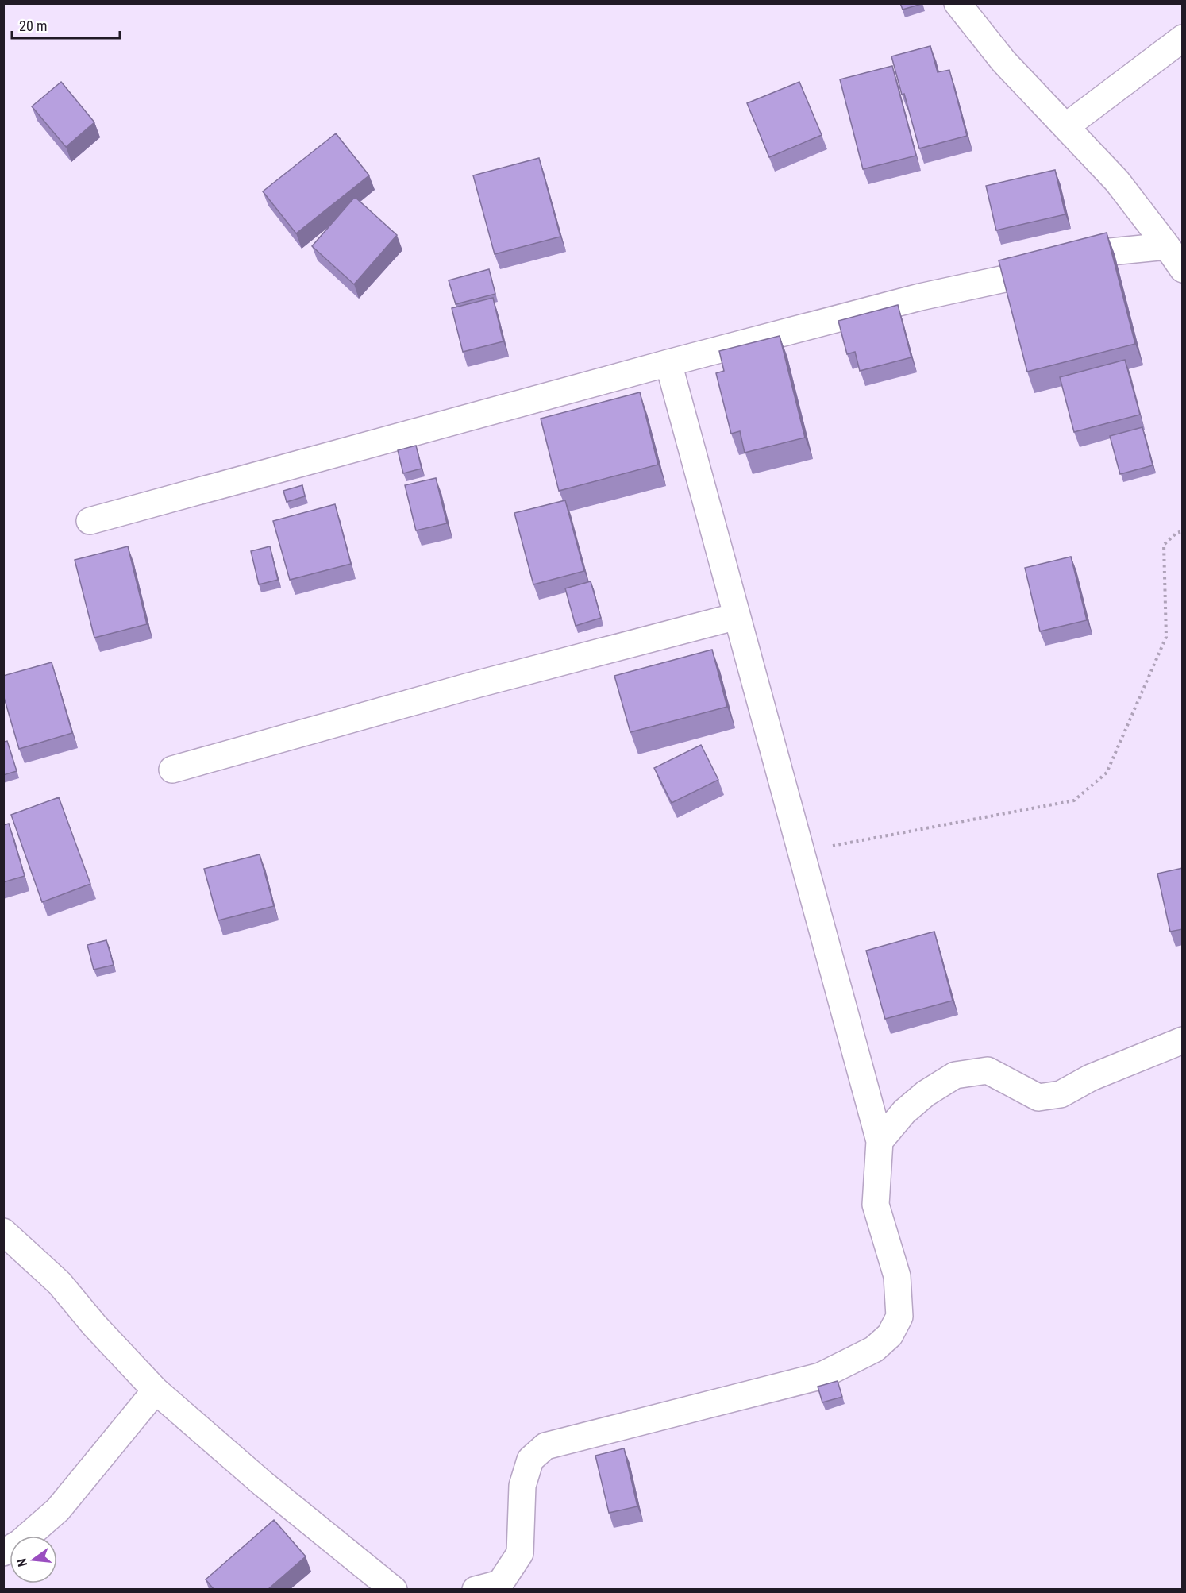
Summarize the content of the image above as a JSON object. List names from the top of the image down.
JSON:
{
  "scale_bar": "20 m",
  "north": "left"
}
